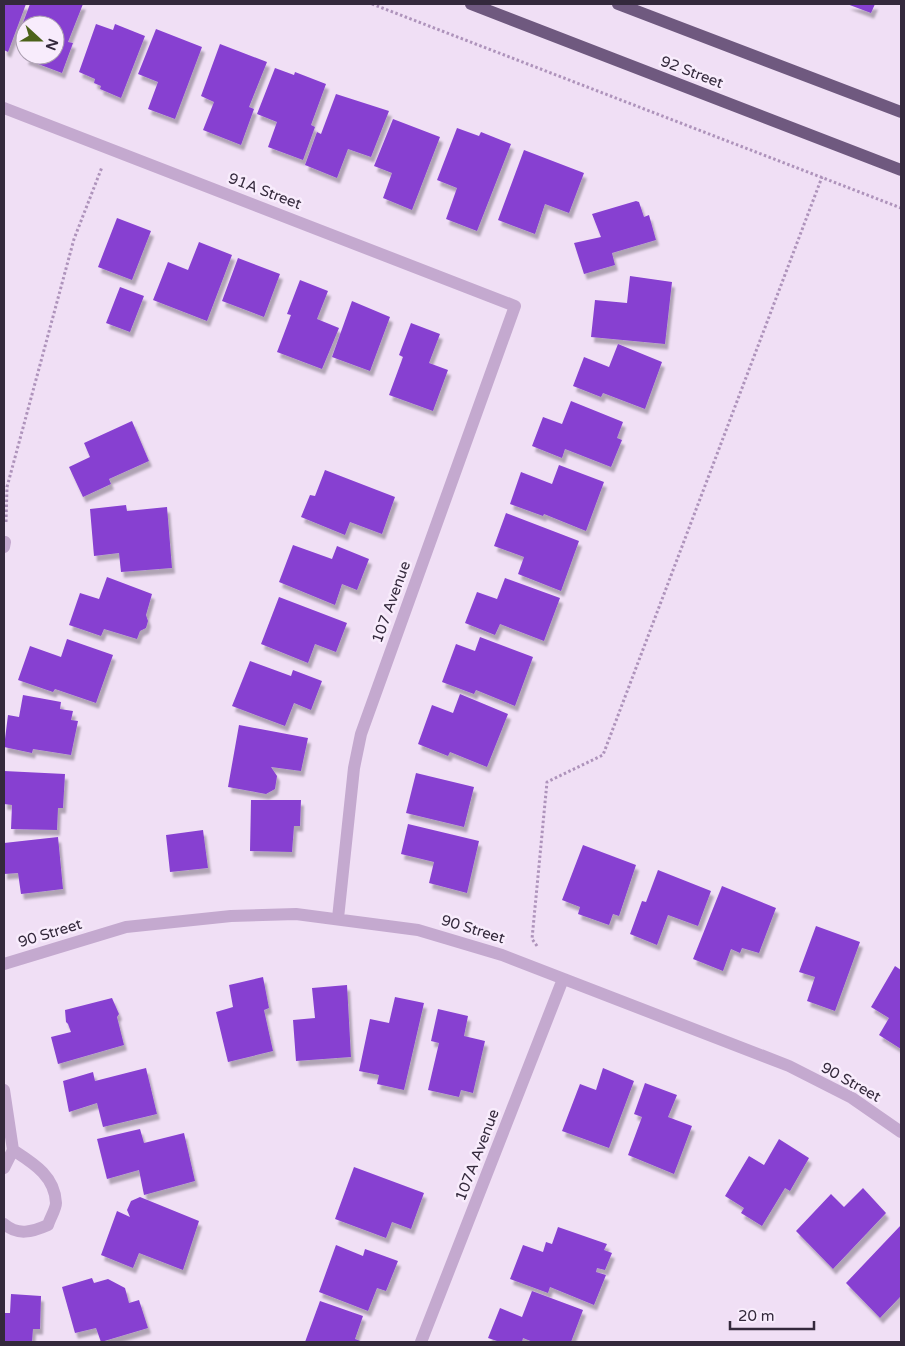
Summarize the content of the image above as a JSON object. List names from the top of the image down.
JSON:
{
  "streets": {
    "main road": ["92 Street"],
    "street": [
      "91A Street",
      "107 Avenue",
      "90 Street",
      "107A Avenue"
    ]
  },
  "crossings": [
    ["91A Street", "107 Avenue"],
    ["107 Avenue", "90 Street"],
    ["90 Street", "107A Avenue"]
  ],
  "scale_bar": "20 m",
  "north": "right"
}
